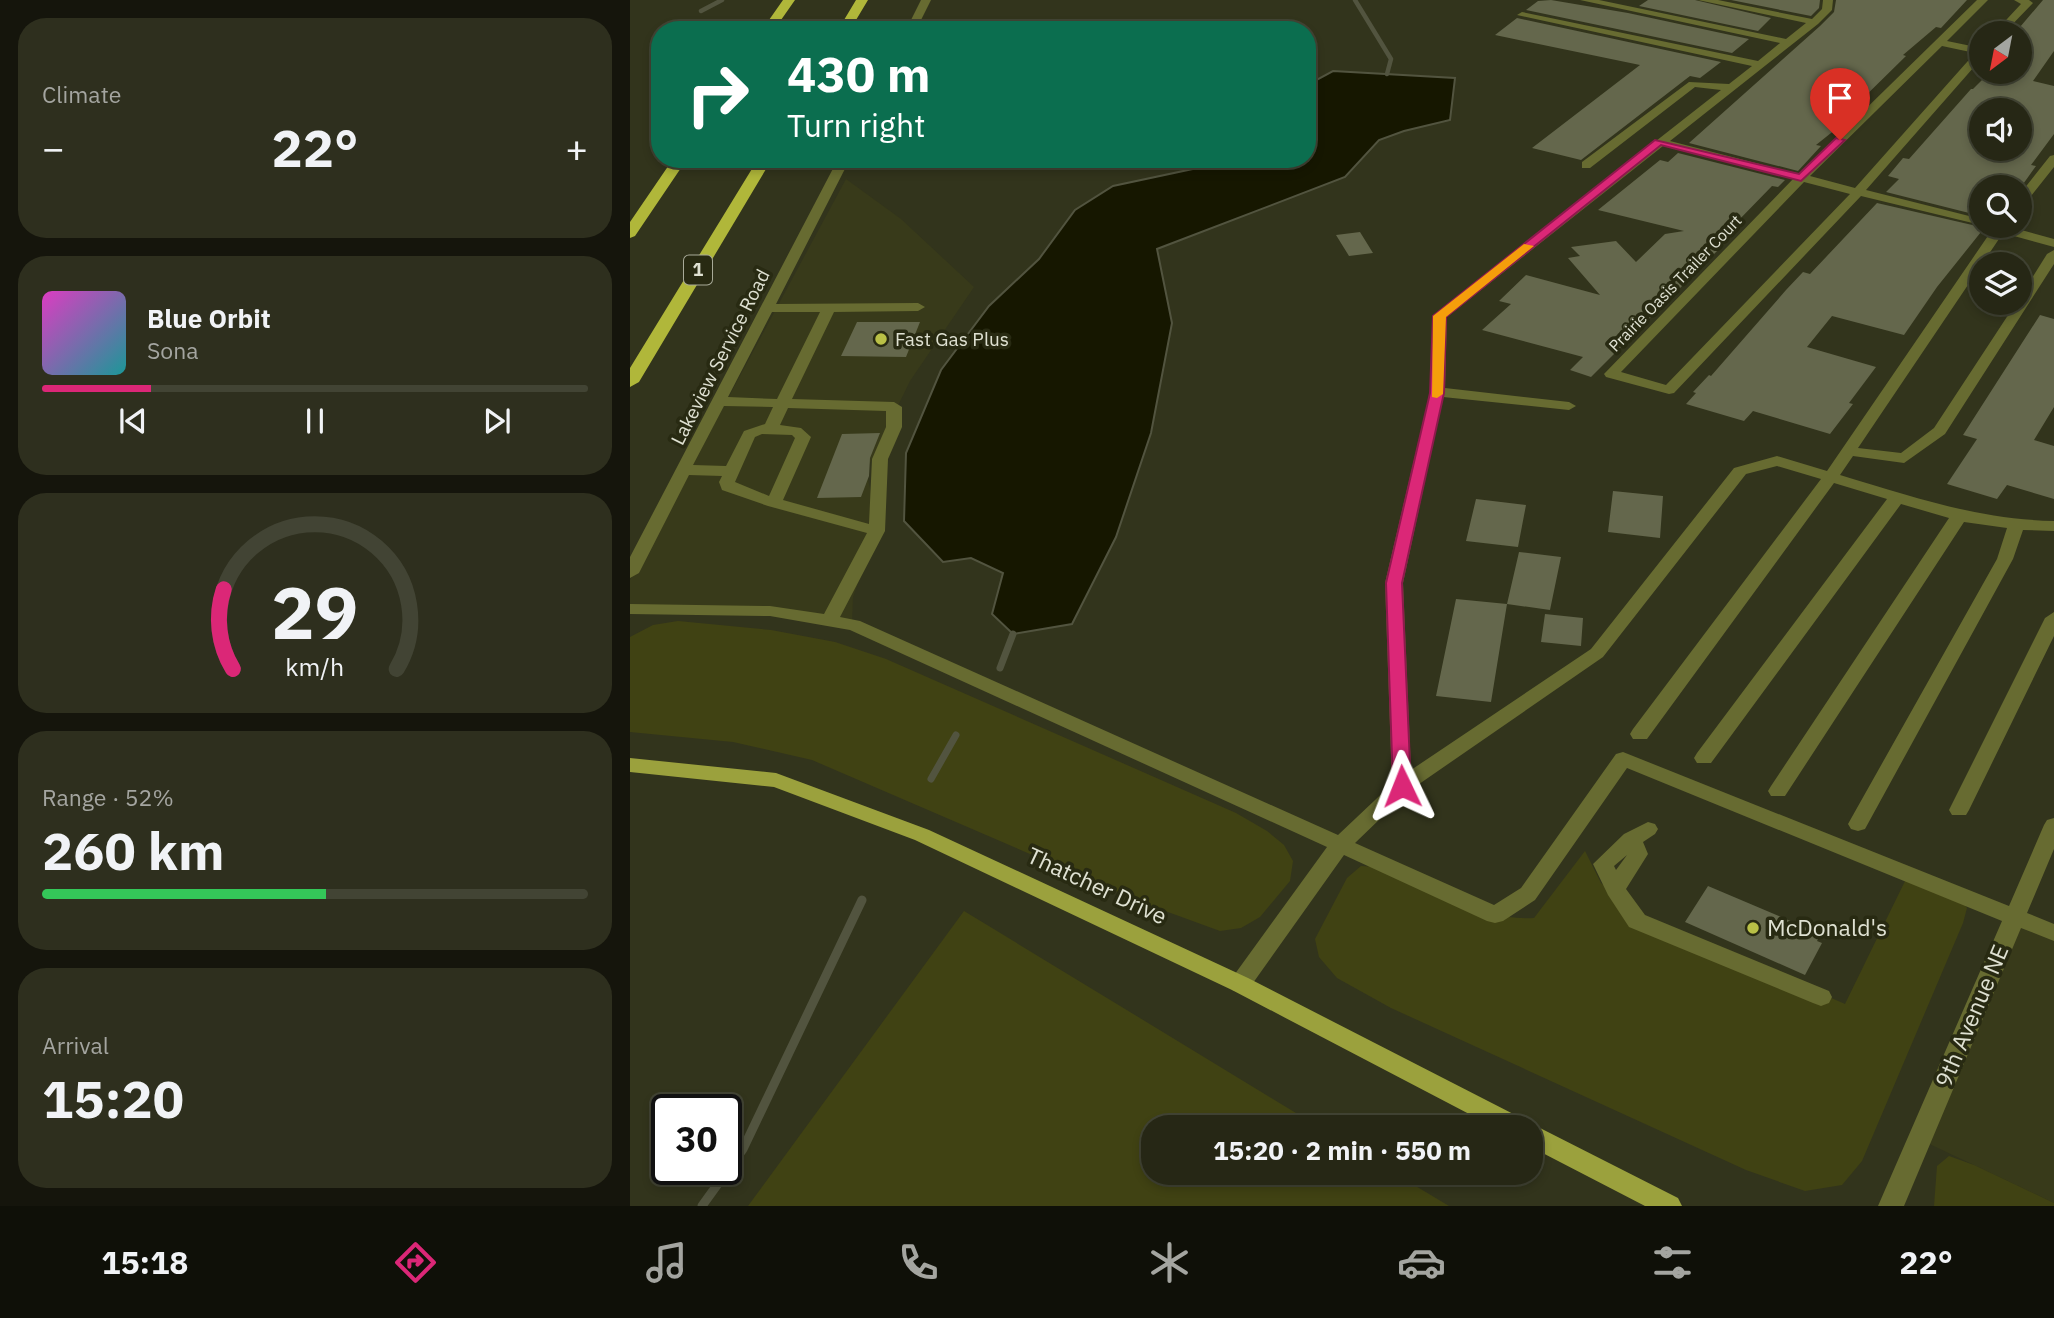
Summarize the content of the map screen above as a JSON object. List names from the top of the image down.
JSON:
{
  "streets": {
    "highway": ["1"],
    "main road": ["Thatcher Drive"],
    "street": ["Prairie Oasis Trailer Court", "Lakeview Service Road", "9th Avenue NE"]
  },
  "places": ["Fast Gas Plus", "McDonald's"],
  "north": "bottom left",
  "page": {
    "tile": [
      "Climate",
      ["Range · 52%", "260 km"],
      ["Arrival", "15:20"]
    ],
    "turn": ["430 m", "Turn right"],
    "heat": ["−", "22°", "+"],
    "song": ["Blue Orbit", "Sona"],
    "limit": "30",
    "trip": "15:20 · 2 min · 550 m",
    "tabs": ["15:18", "22°"],
    "gauge": ["29", "km/h"]
  }
}
